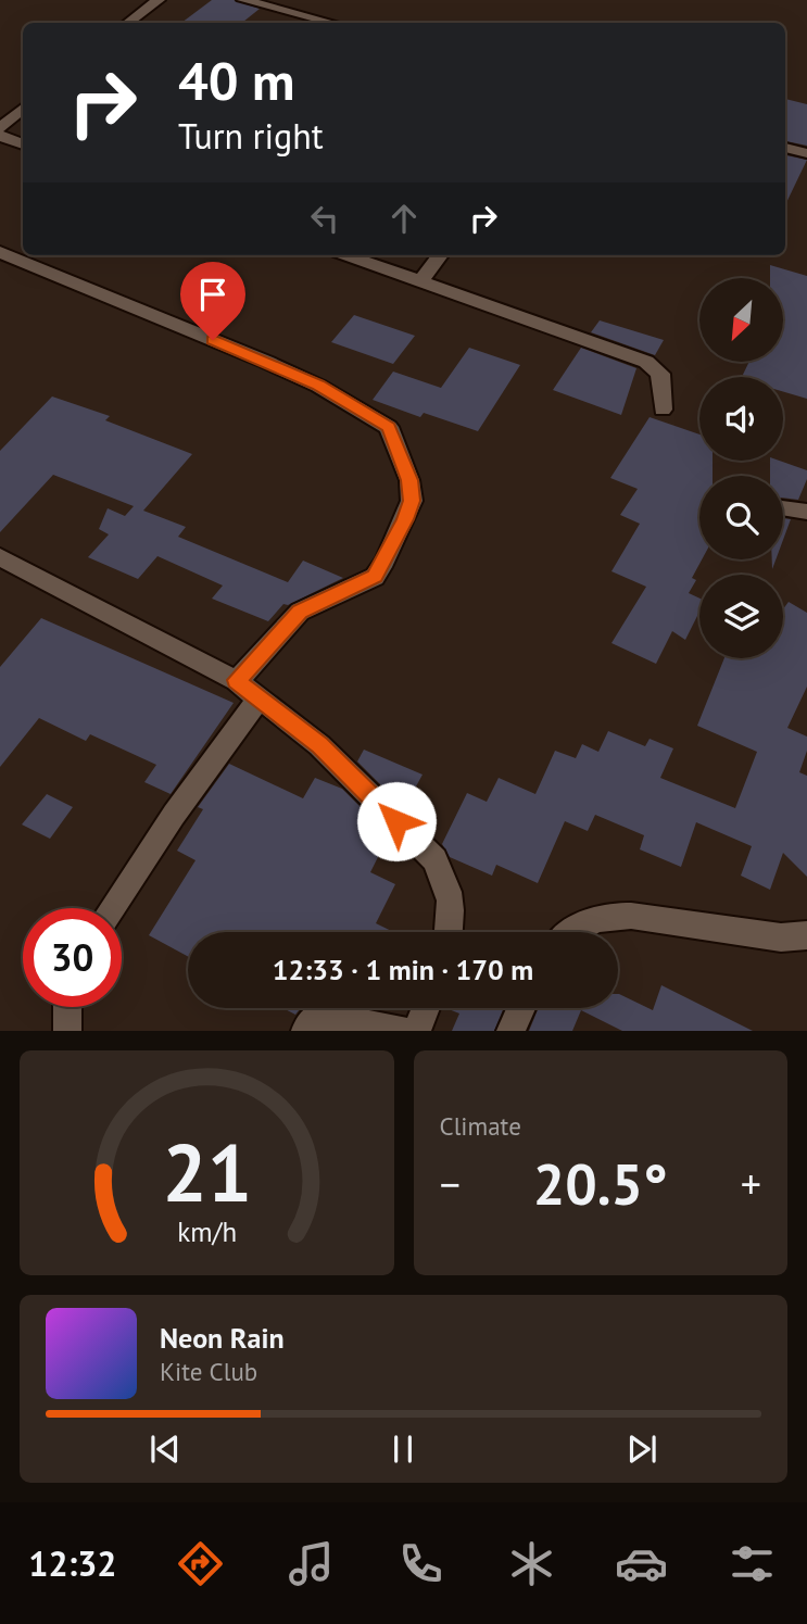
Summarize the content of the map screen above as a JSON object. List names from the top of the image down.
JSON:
{
  "north": "bottom left",
  "page": {
    "turn": ["40 m", "Turn right"],
    "limit": "30",
    "trip": "12:33 · 1 min · 170 m",
    "tile": "Climate",
    "heat": ["−", "20.5°", "+"],
    "song": ["Neon Rain", "Kite Club"],
    "tabs": "12:32",
    "gauge": ["21", "km/h"]
  }
}
